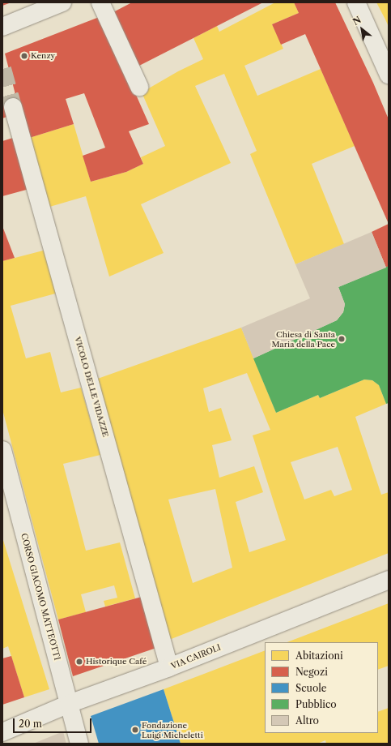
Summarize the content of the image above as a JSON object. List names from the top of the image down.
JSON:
{
  "streets": {
    "street": ["VICOLO DELLE VIDAZZE", "CORSO GIACOMO MATTEOTTI", "VIA CAIROLI"]
  },
  "crossings": [
    ["VICOLO DELLE VIDAZZE", "VIA CAIROLI"],
    ["CORSO GIACOMO MATTEOTTI", "VIA CAIROLI"]
  ],
  "places": [
    "Kenzy",
    "Chiesa di Santa Maria della Pace",
    "Historique Café",
    "Fondazione Luigi Micheletti"
  ],
  "legend": [
    "Abitazioni",
    "Negozi",
    "Scuole",
    "Pubblico",
    "Altro"
  ],
  "scale_bar": "20 m",
  "north": "top left"
}
